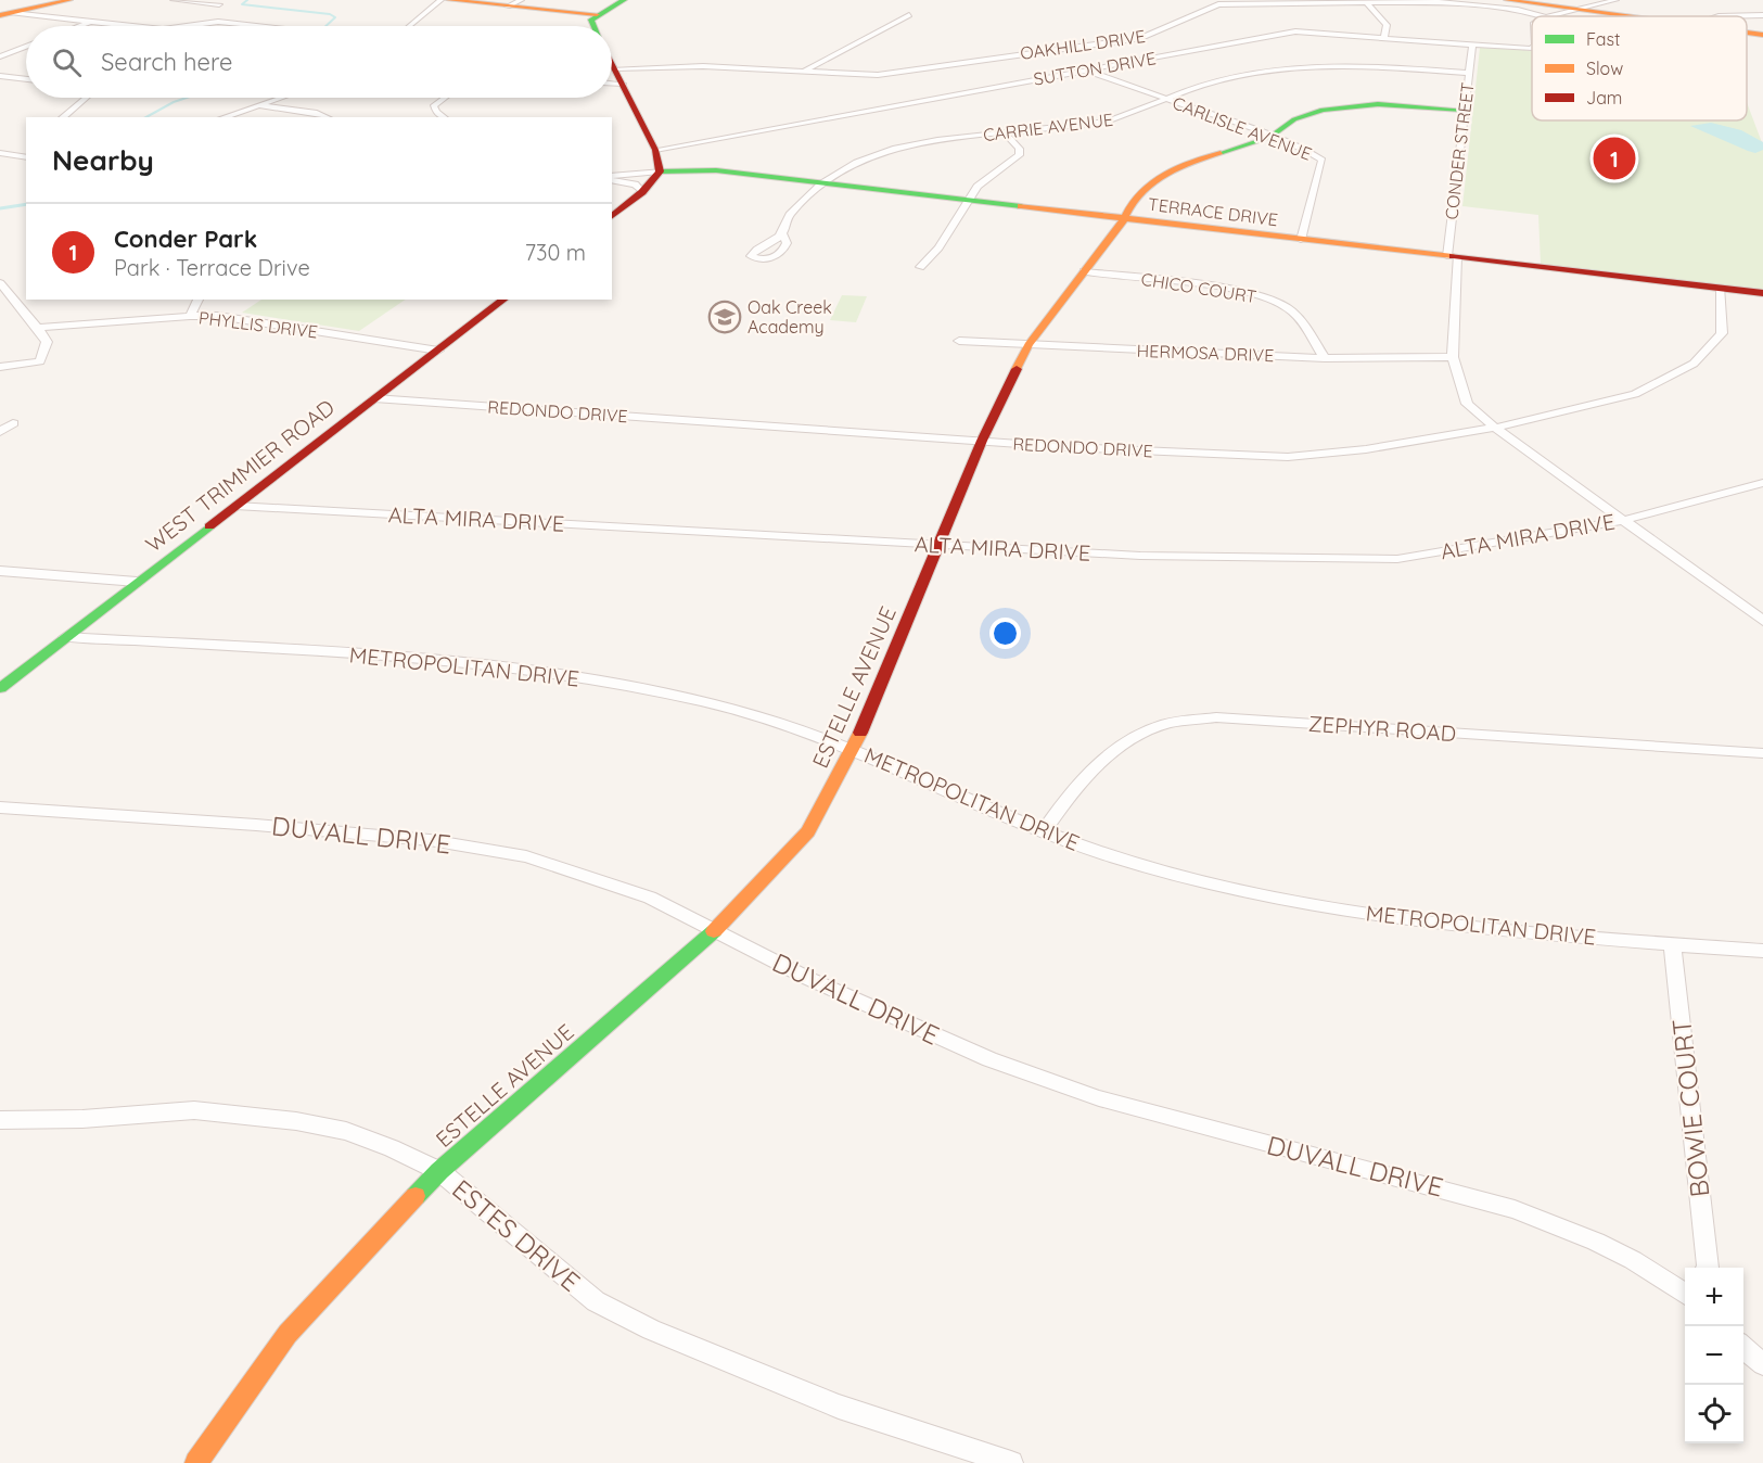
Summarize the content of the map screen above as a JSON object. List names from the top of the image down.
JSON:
{
  "streets": {
    "street": [
      "OAKHILL DRIVE",
      "SUTTON DRIVE",
      "CARRIE AVENUE",
      "CARLISLE AVENUE",
      "CONDER STREET",
      "TERRACE DRIVE",
      "CHICO COURT",
      "PHYLLIS DRIVE",
      "HERMOSA DRIVE",
      "REDONDO DRIVE",
      "WEST TRIMMIER ROAD",
      "ALTA MIRA DRIVE",
      "METROPOLITAN DRIVE",
      "ESTELLE AVENUE",
      "ZEPHYR ROAD",
      "DUVALL DRIVE",
      "BOWIE COURT",
      "ESTES DRIVE"
    ]
  },
  "crossings": [
    ["SUTTON DRIVE", "CARLISLE AVENUE"],
    ["SUTTON DRIVE", "CONDER STREET"],
    ["CARRIE AVENUE", "CARLISLE AVENUE"],
    ["CARRIE AVENUE", "CONDER STREET"],
    ["CARRIE AVENUE", "TERRACE DRIVE"],
    ["CARLISLE AVENUE", "TERRACE DRIVE"],
    ["CARLISLE AVENUE", "ESTELLE AVENUE"],
    ["CONDER STREET", "TERRACE DRIVE"],
    ["CONDER STREET", "HERMOSA DRIVE"],
    ["CONDER STREET", "REDONDO DRIVE"],
    ["CONDER STREET", "ALTA MIRA DRIVE"],
    ["CONDER STREET", "ESTELLE AVENUE"],
    ["TERRACE DRIVE", "REDONDO DRIVE"],
    ["TERRACE DRIVE", "ESTELLE AVENUE"],
    ["CHICO COURT", "HERMOSA DRIVE"],
    ["CHICO COURT", "ESTELLE AVENUE"],
    ["PHYLLIS DRIVE", "WEST TRIMMIER ROAD"],
    ["HERMOSA DRIVE", "ESTELLE AVENUE"],
    ["REDONDO DRIVE", "WEST TRIMMIER ROAD"],
    ["REDONDO DRIVE", "ESTELLE AVENUE"],
    ["WEST TRIMMIER ROAD", "ALTA MIRA DRIVE"],
    ["WEST TRIMMIER ROAD", "METROPOLITAN DRIVE"],
    ["ALTA MIRA DRIVE", "ESTELLE AVENUE"],
    ["METROPOLITAN DRIVE", "ESTELLE AVENUE"],
    ["METROPOLITAN DRIVE", "ZEPHYR ROAD"],
    ["METROPOLITAN DRIVE", "BOWIE COURT"],
    ["ESTELLE AVENUE", "DUVALL DRIVE"],
    ["ESTELLE AVENUE", "ESTES DRIVE"]
  ],
  "places": {
    "school or university": ["Oak Creek Academy"]
  },
  "legend": ["Fast", "Slow", "Jam"],
  "page": {
    "search": "Search here",
    "heading": "Nearby",
    "pins": "1",
    "list": [
      {
        "mark": "1",
        "name": "Conder Park",
        "note": "Park · Terrace Drive",
        "value": "730 m"
      }
    ],
    "map_buttons": ["+", "−"]
  }
}
